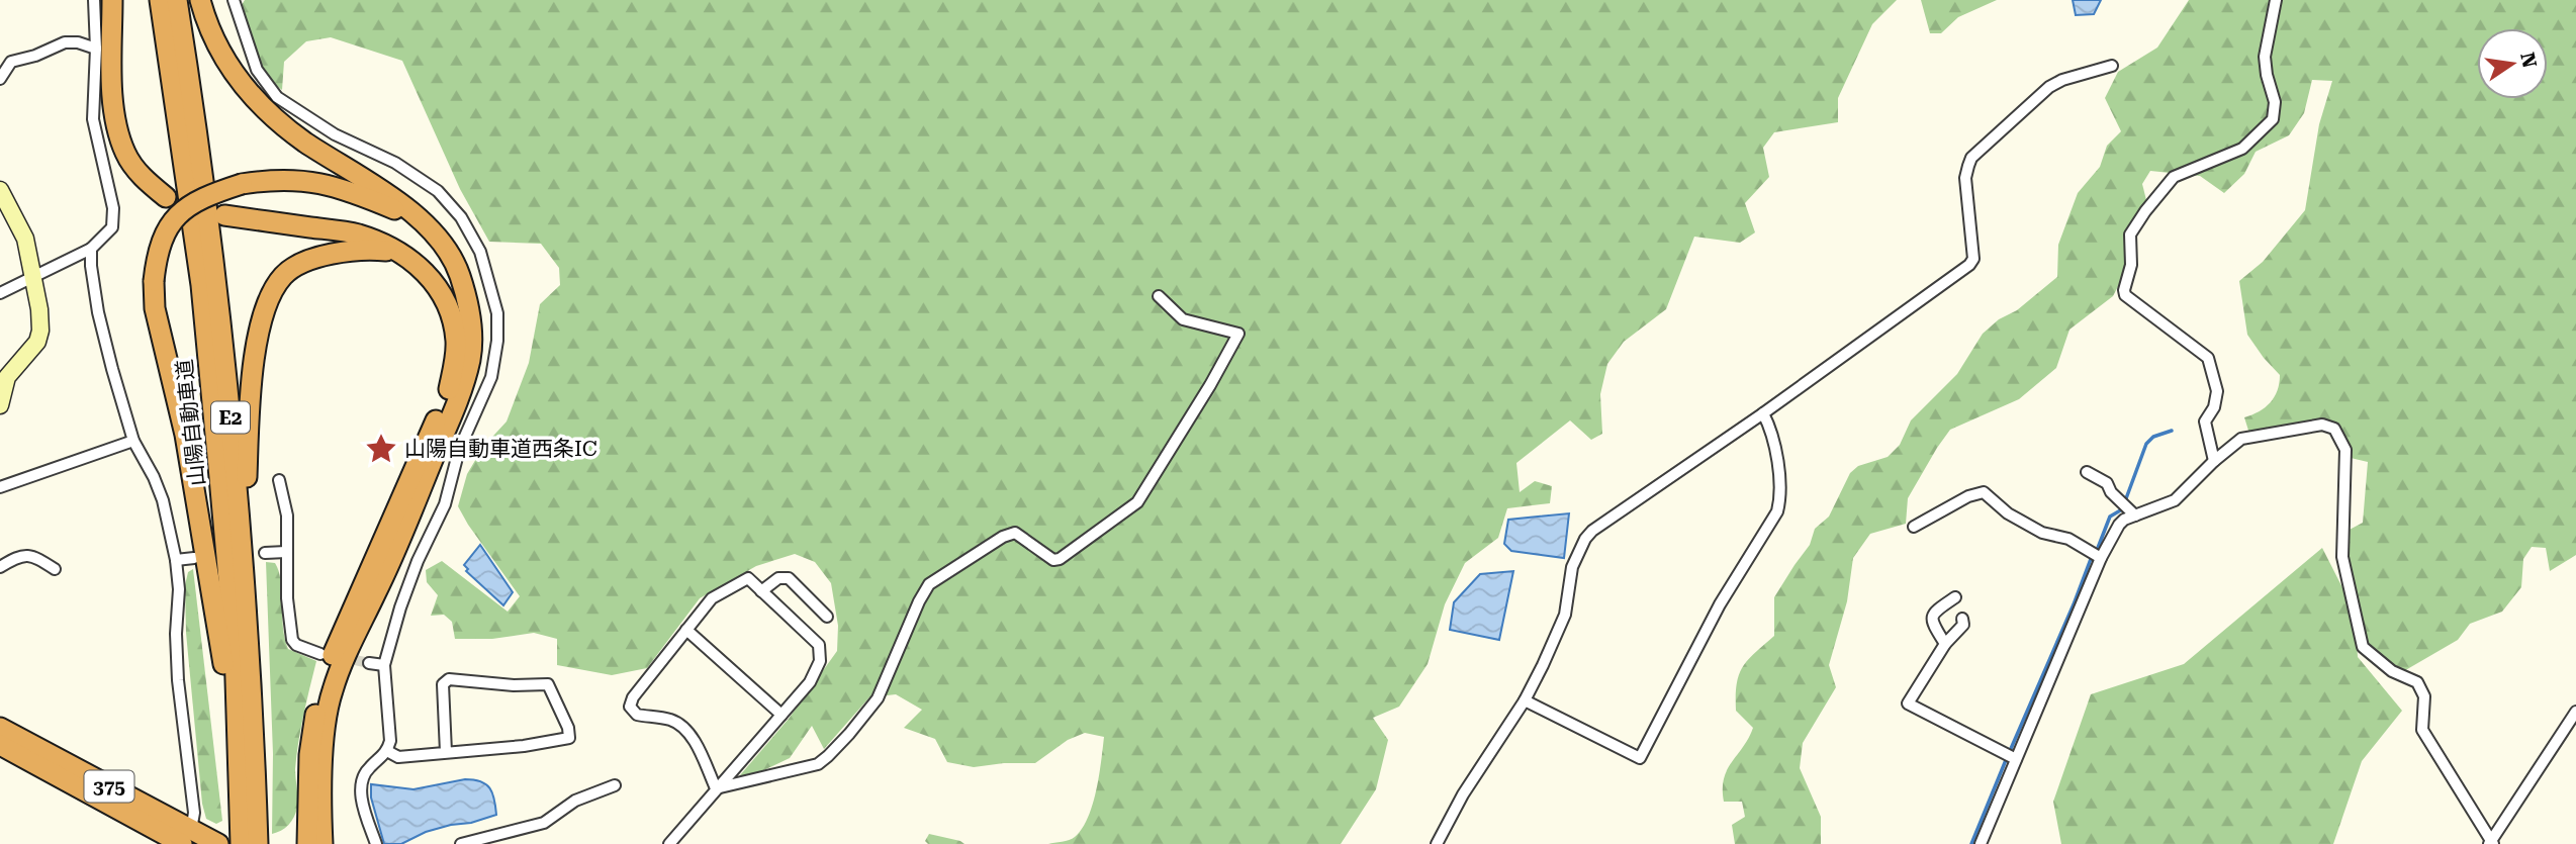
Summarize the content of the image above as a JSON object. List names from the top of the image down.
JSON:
{
  "streets": {
    "highway": ["E2", "山陽自動車道", "375"]
  },
  "places": {
    "place": ["山陽自動車道西条IC"]
  },
  "north": "right"
}
